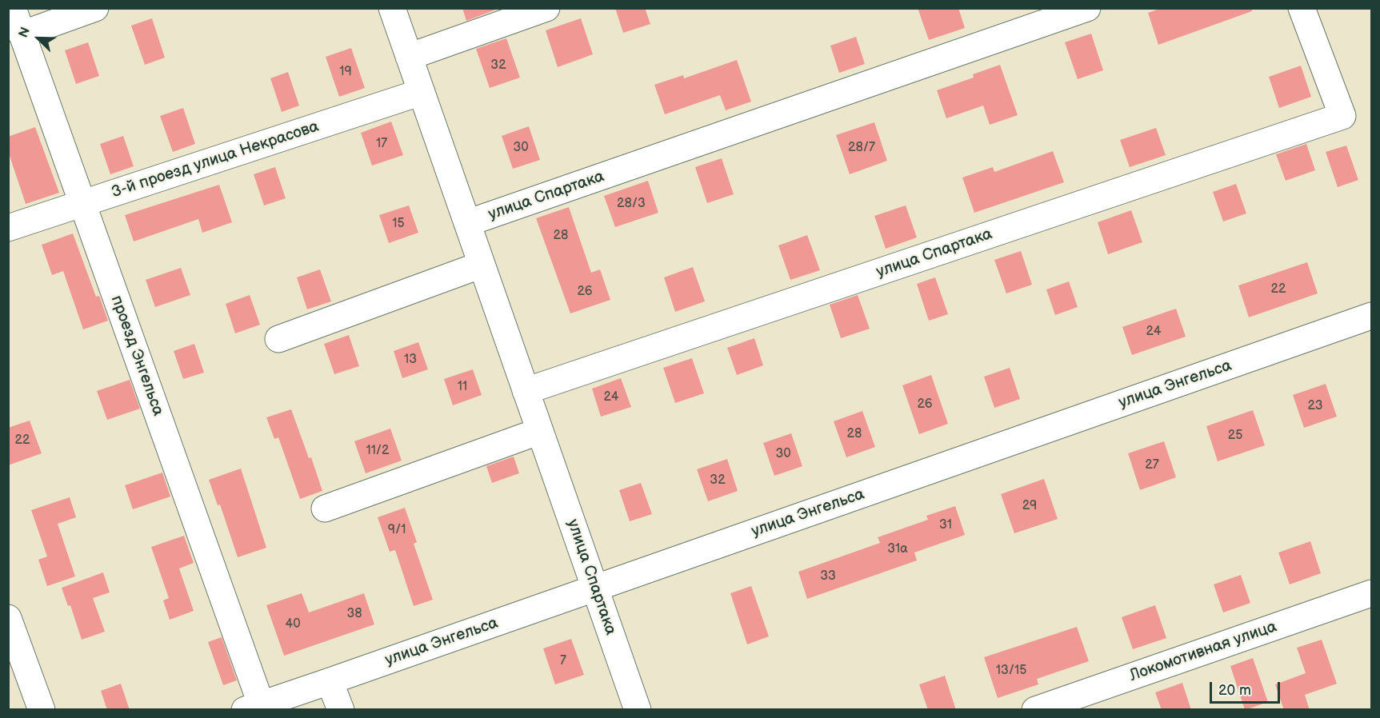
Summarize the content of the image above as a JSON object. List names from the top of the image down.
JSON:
{
  "streets": {
    "street": [
      "3-й проезд улица Некрасова",
      "улица Спартака",
      "проезд Энгельса",
      "улица Энгельса",
      "Локомотивная улица"
    ]
  },
  "crossings": [
    ["3-й проезд улица Некрасова", "улица Спартака"],
    ["3-й проезд улица Некрасова", "проезд Энгельса"],
    ["улица Спартака", "улица Энгельса"],
    ["проезд Энгельса", "улица Энгельса"]
  ],
  "house_numbers": [
    "32",
    "19",
    "17",
    "30",
    "28/7",
    "28/3",
    "15",
    "28",
    "22",
    "26",
    "24",
    "13",
    "11",
    "24",
    "26",
    "23",
    "28",
    "25",
    "22",
    "11/2",
    "30",
    "27",
    "32",
    "29",
    "31",
    "9/1",
    "31а",
    "33",
    "38",
    "40",
    "7",
    "13/15"
  ],
  "scale_bar": "20 m",
  "north": "top left"
}
